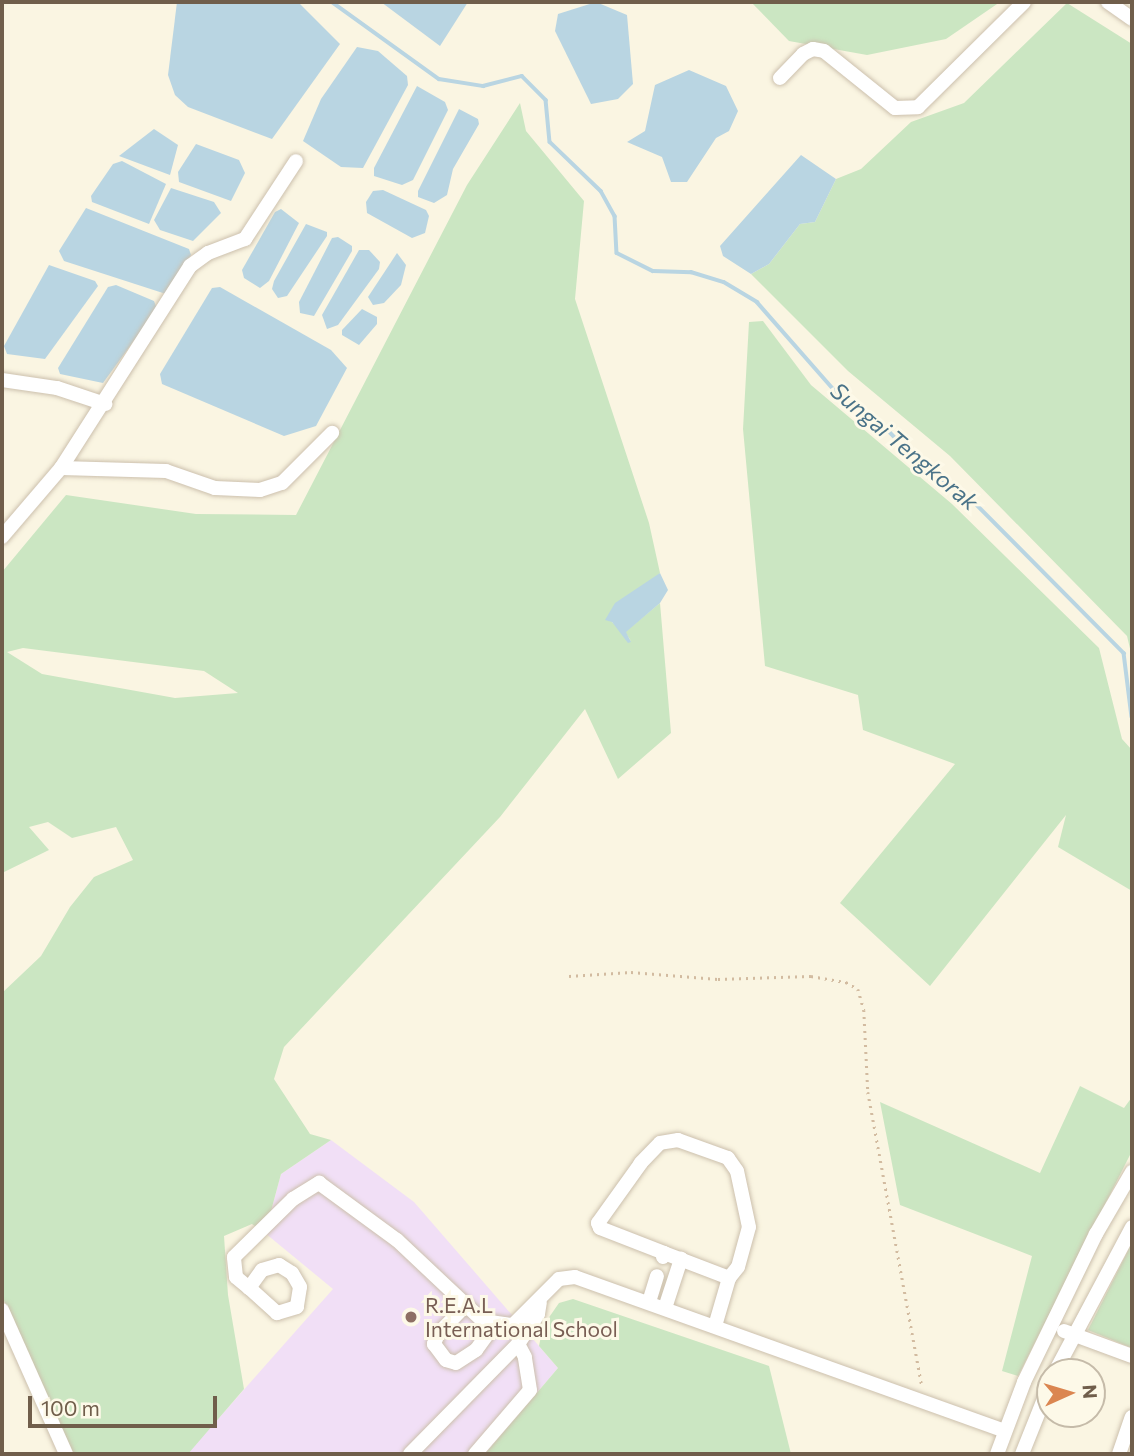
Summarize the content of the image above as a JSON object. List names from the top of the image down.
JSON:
{
  "water": ["Sungai Tengkorak"],
  "places": ["R.E.A.L International School"],
  "scale_bar": "100 m",
  "north": "right"
}
